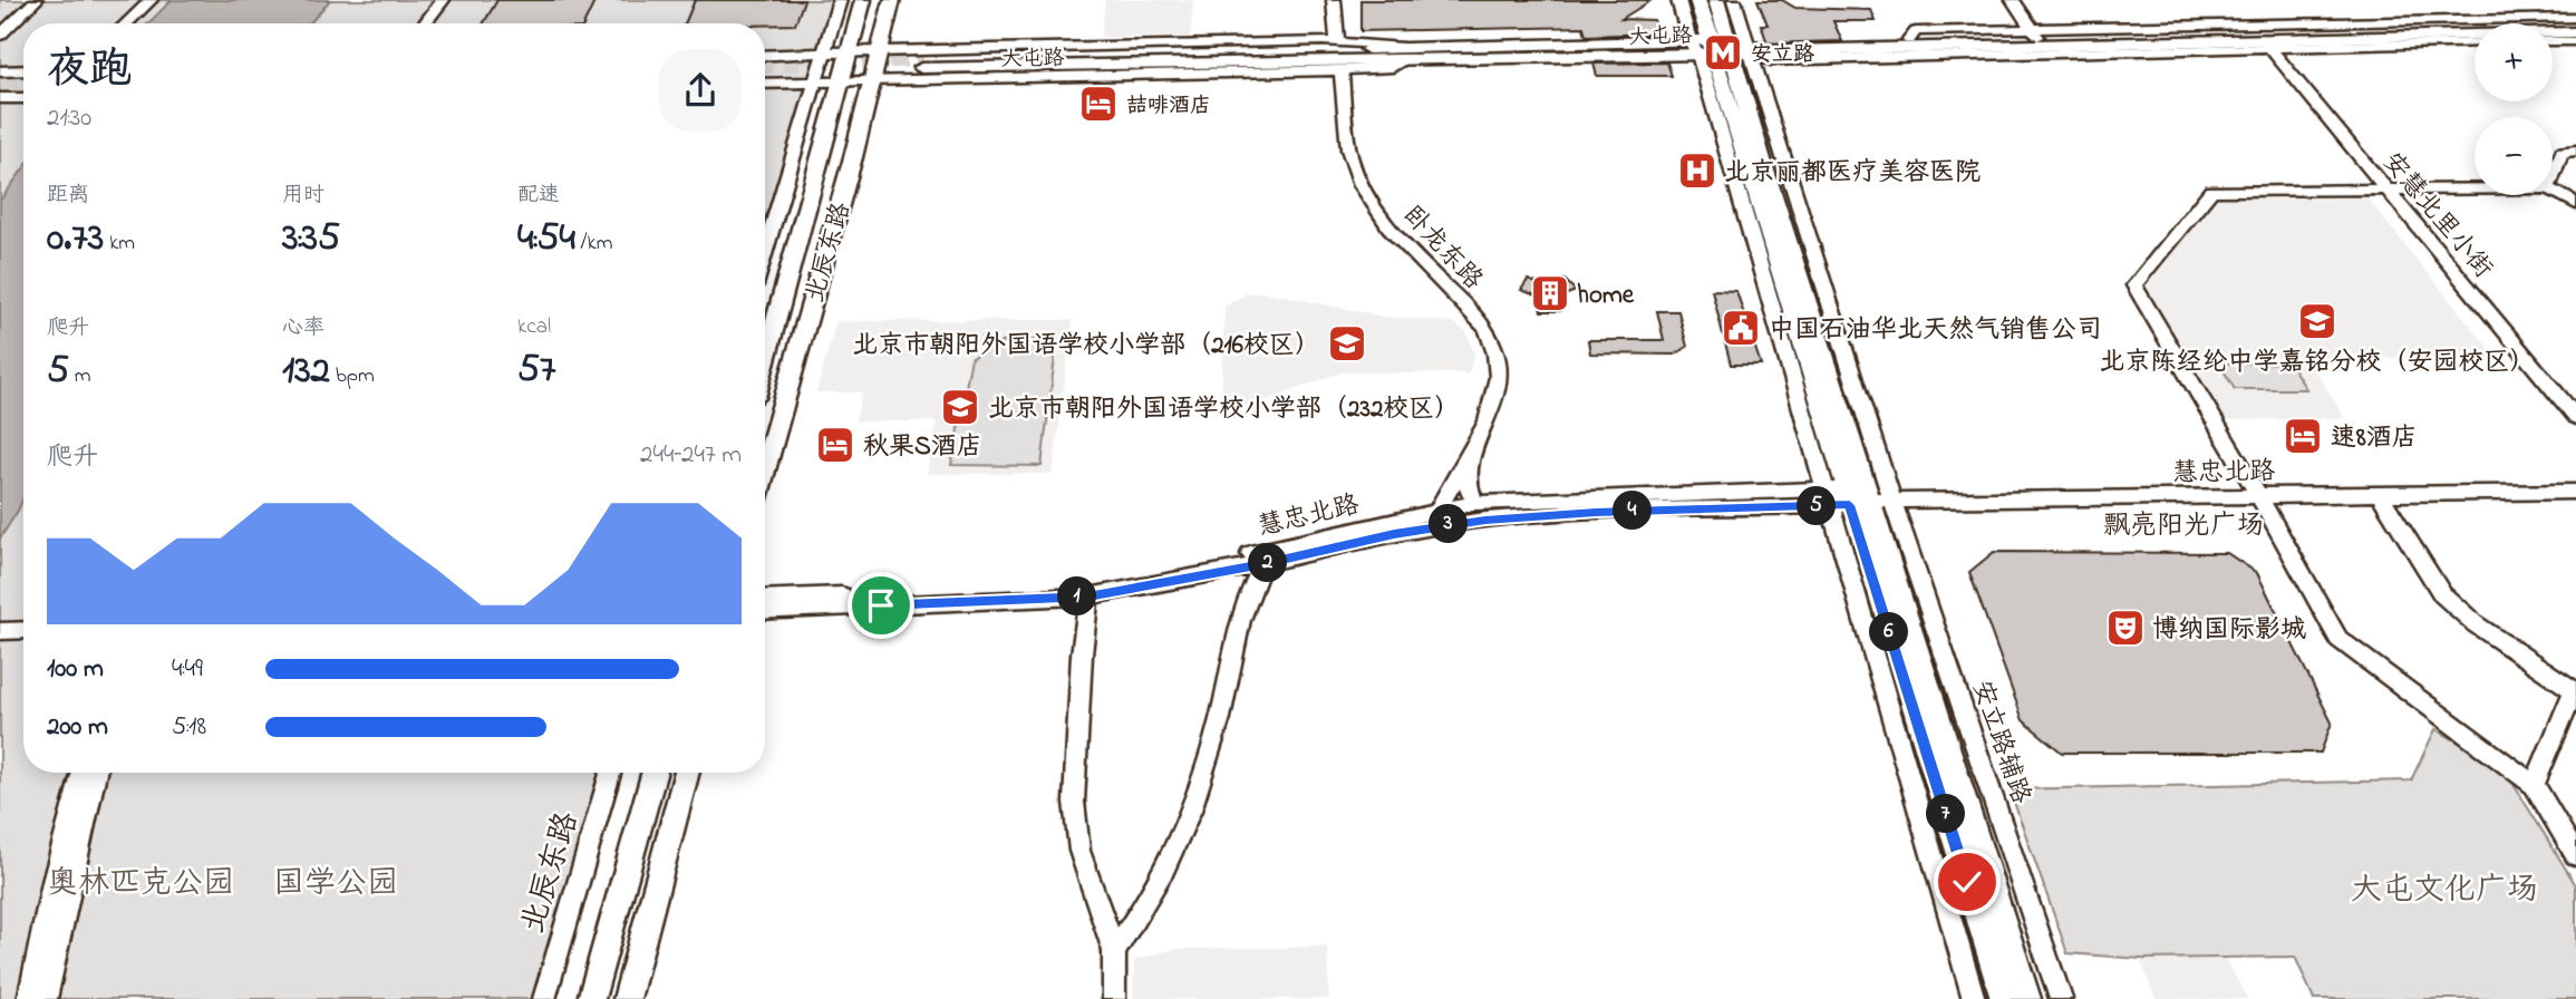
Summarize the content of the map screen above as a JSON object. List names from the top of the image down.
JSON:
{
  "streets": {
    "main road": ["大屯路", "北辰东路"],
    "street": [
      "安慧北里小街",
      "卧龙东路",
      "慧忠北路",
      "安立路辅路"
    ]
  },
  "crossings": [
    ["大屯路", "安慧北里小街"],
    ["大屯路", "卧龙东路"],
    ["大屯路", "北辰东路"],
    ["卧龙东路", "慧忠北路"],
    ["慧忠北路", "安立路辅路"]
  ],
  "districts": ["飘亮阳光广场"],
  "parks": ["奥林匹克公园", "国学公园", "大屯文化广场"],
  "places": {
    "metro station": ["安立路"],
    "hotel": ["喆啡酒店", "速8酒店", "秋果S酒店"],
    "hospital": ["北京丽都医疗美容医院"],
    "building": ["home"],
    "school or university": ["北京陈经纶中学嘉铭分校（安园校区）", "北京市朝阳外国语学校小学部（216校区）", "北京市朝阳外国语学校小学部（232校区）"],
    "public building": ["中国石油华北天然气销售公司"],
    "theatre": ["博纳国际影城"]
  },
  "page": {
    "map_buttons": ["+", "−"],
    "heading": ["夜跑", "21:30"],
    "stats": [
      ["距离", "0.73 km"],
      ["用时", "3:35"],
      ["配速", "4:54 /km"],
      ["爬升", "5 m"],
      ["心率", "132 bpm"],
      ["kcal", "57"]
    ],
    "chart": ["爬升", "244–247 m"],
    "pins": [
      "5",
      "4",
      "3",
      "2",
      "1",
      "6",
      "7"
    ],
    "list": [
      {
        "name": "100 m",
        "note": "4:49"
      },
      {
        "name": "200 m",
        "note": "5:18"
      }
    ]
  }
}
